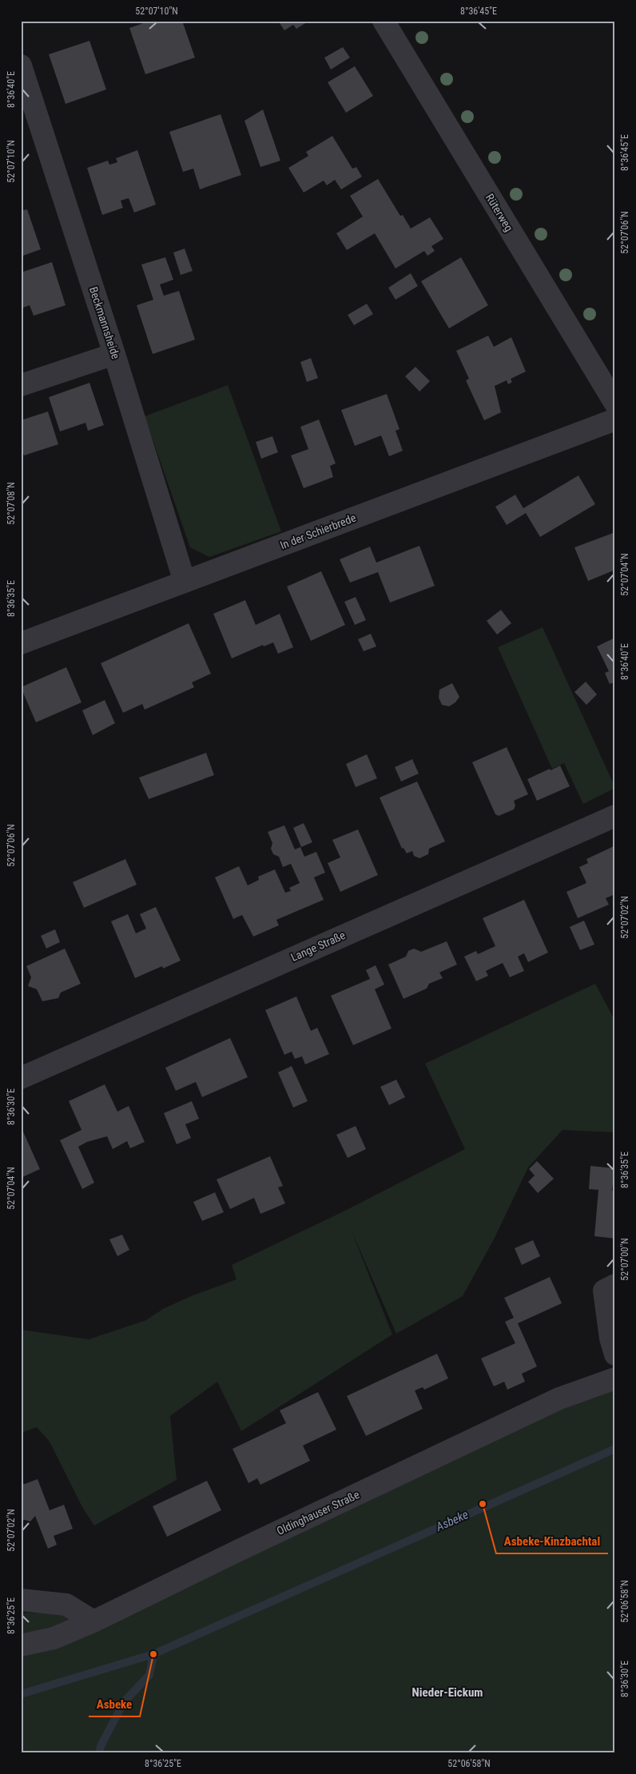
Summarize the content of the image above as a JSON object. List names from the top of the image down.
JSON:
{
  "streets": {
    "street": [
      "Rüterweg",
      "Beckmannsheide",
      "In der Schierbrede",
      "Lange Straße",
      "Oldinghauser Straße"
    ]
  },
  "crossings": [
    ["Beckmannsheide", "In der Schierbrede"]
  ],
  "districts": ["Nieder-Eickum"],
  "water": ["Asbeke"],
  "places": ["Asbeke-Kinzbachtal", "Asbeke"],
  "coordinates": [
    "52°07'10\"N",
    "8°36'45\"E",
    "8°36'40\"E",
    "52°07'06\"N",
    "52°07'08\"N",
    "52°07'04\"N",
    "8°36'35\"E",
    "52°07'02\"N",
    "8°36'30\"E",
    "52°07'00\"N",
    "52°06'58\"N",
    "8°36'25\"E"
  ]
}
